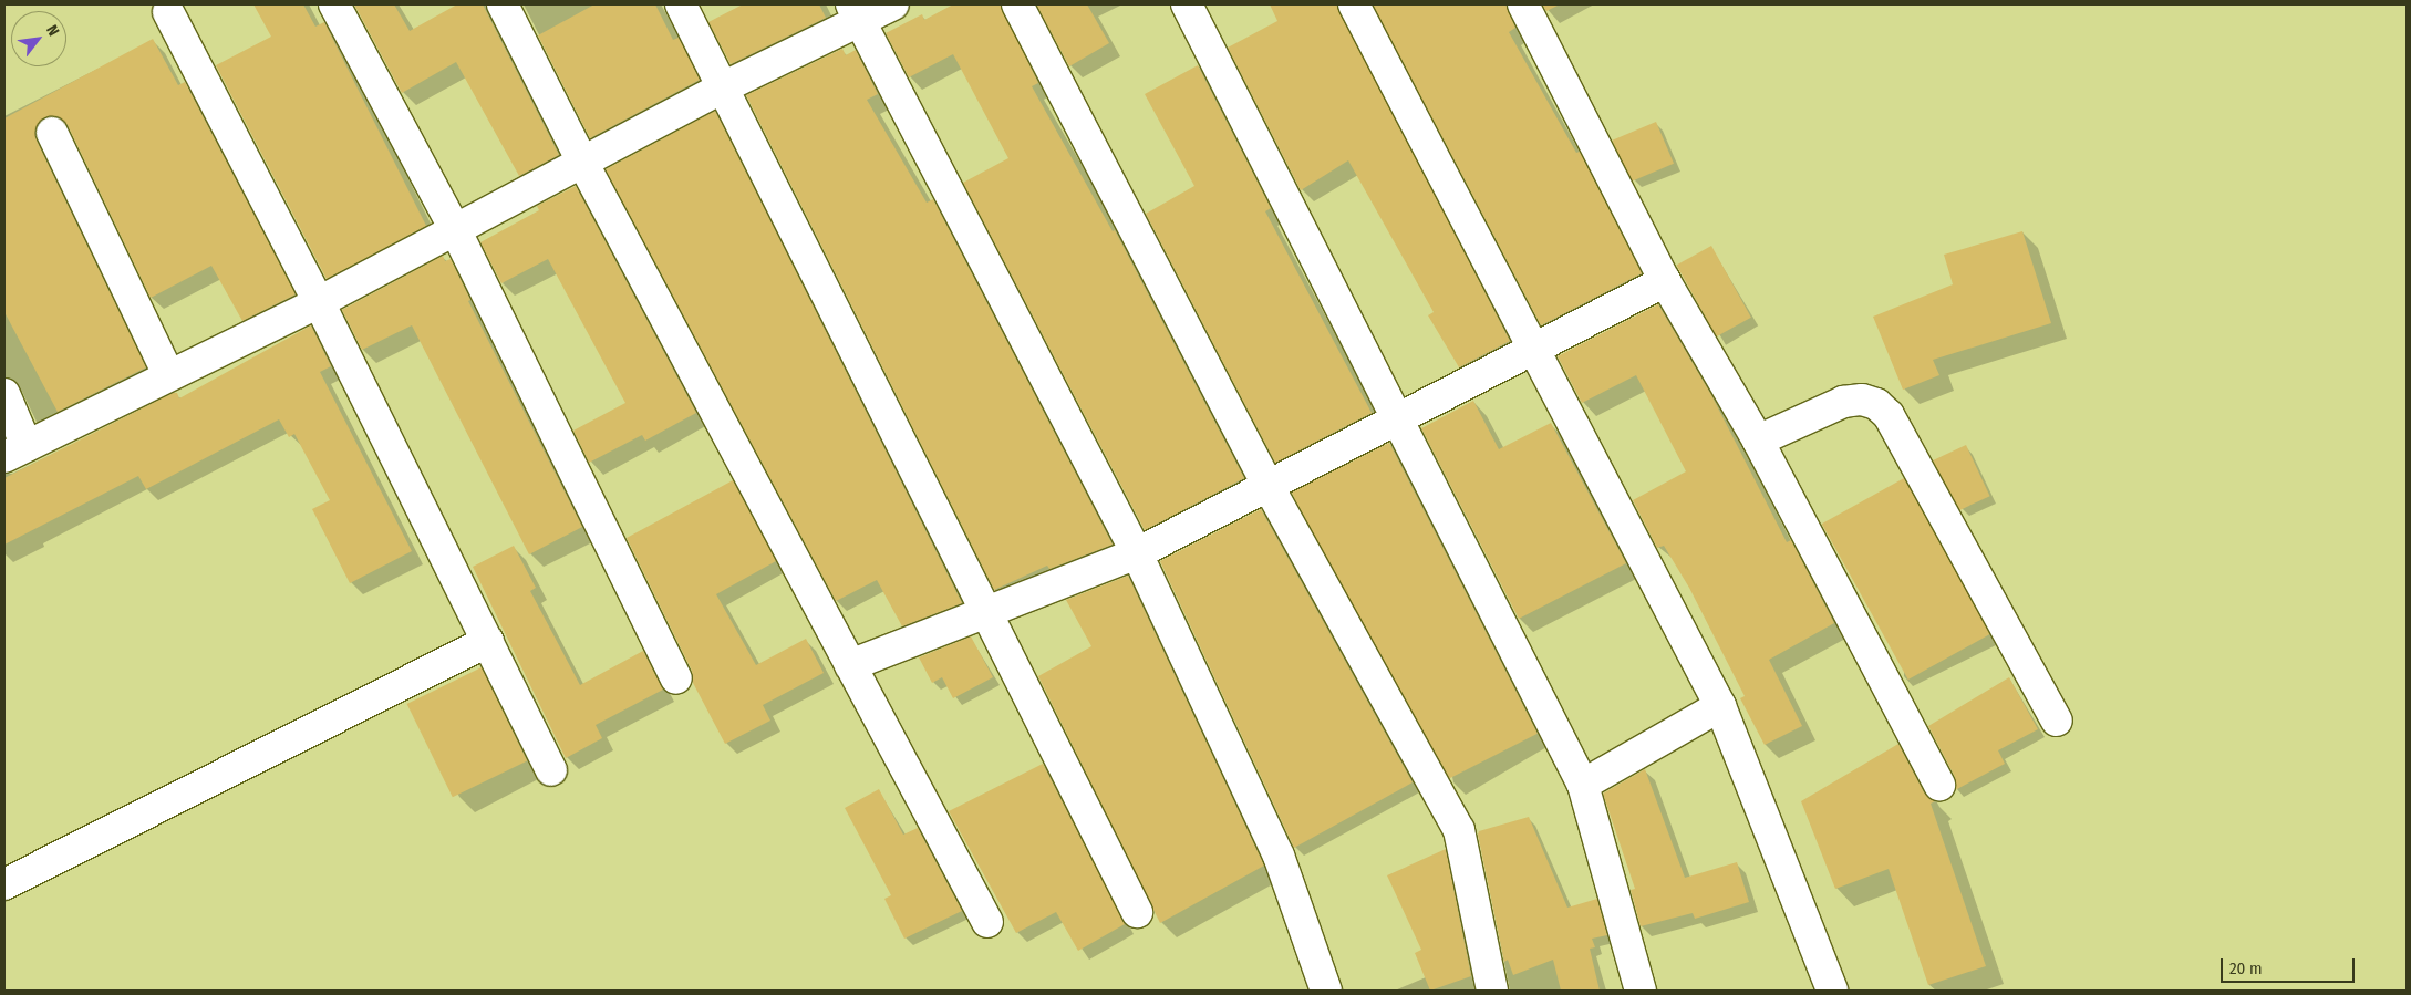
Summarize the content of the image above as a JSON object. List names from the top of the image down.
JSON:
{
  "scale_bar": "20 m",
  "north": "top right"
}
